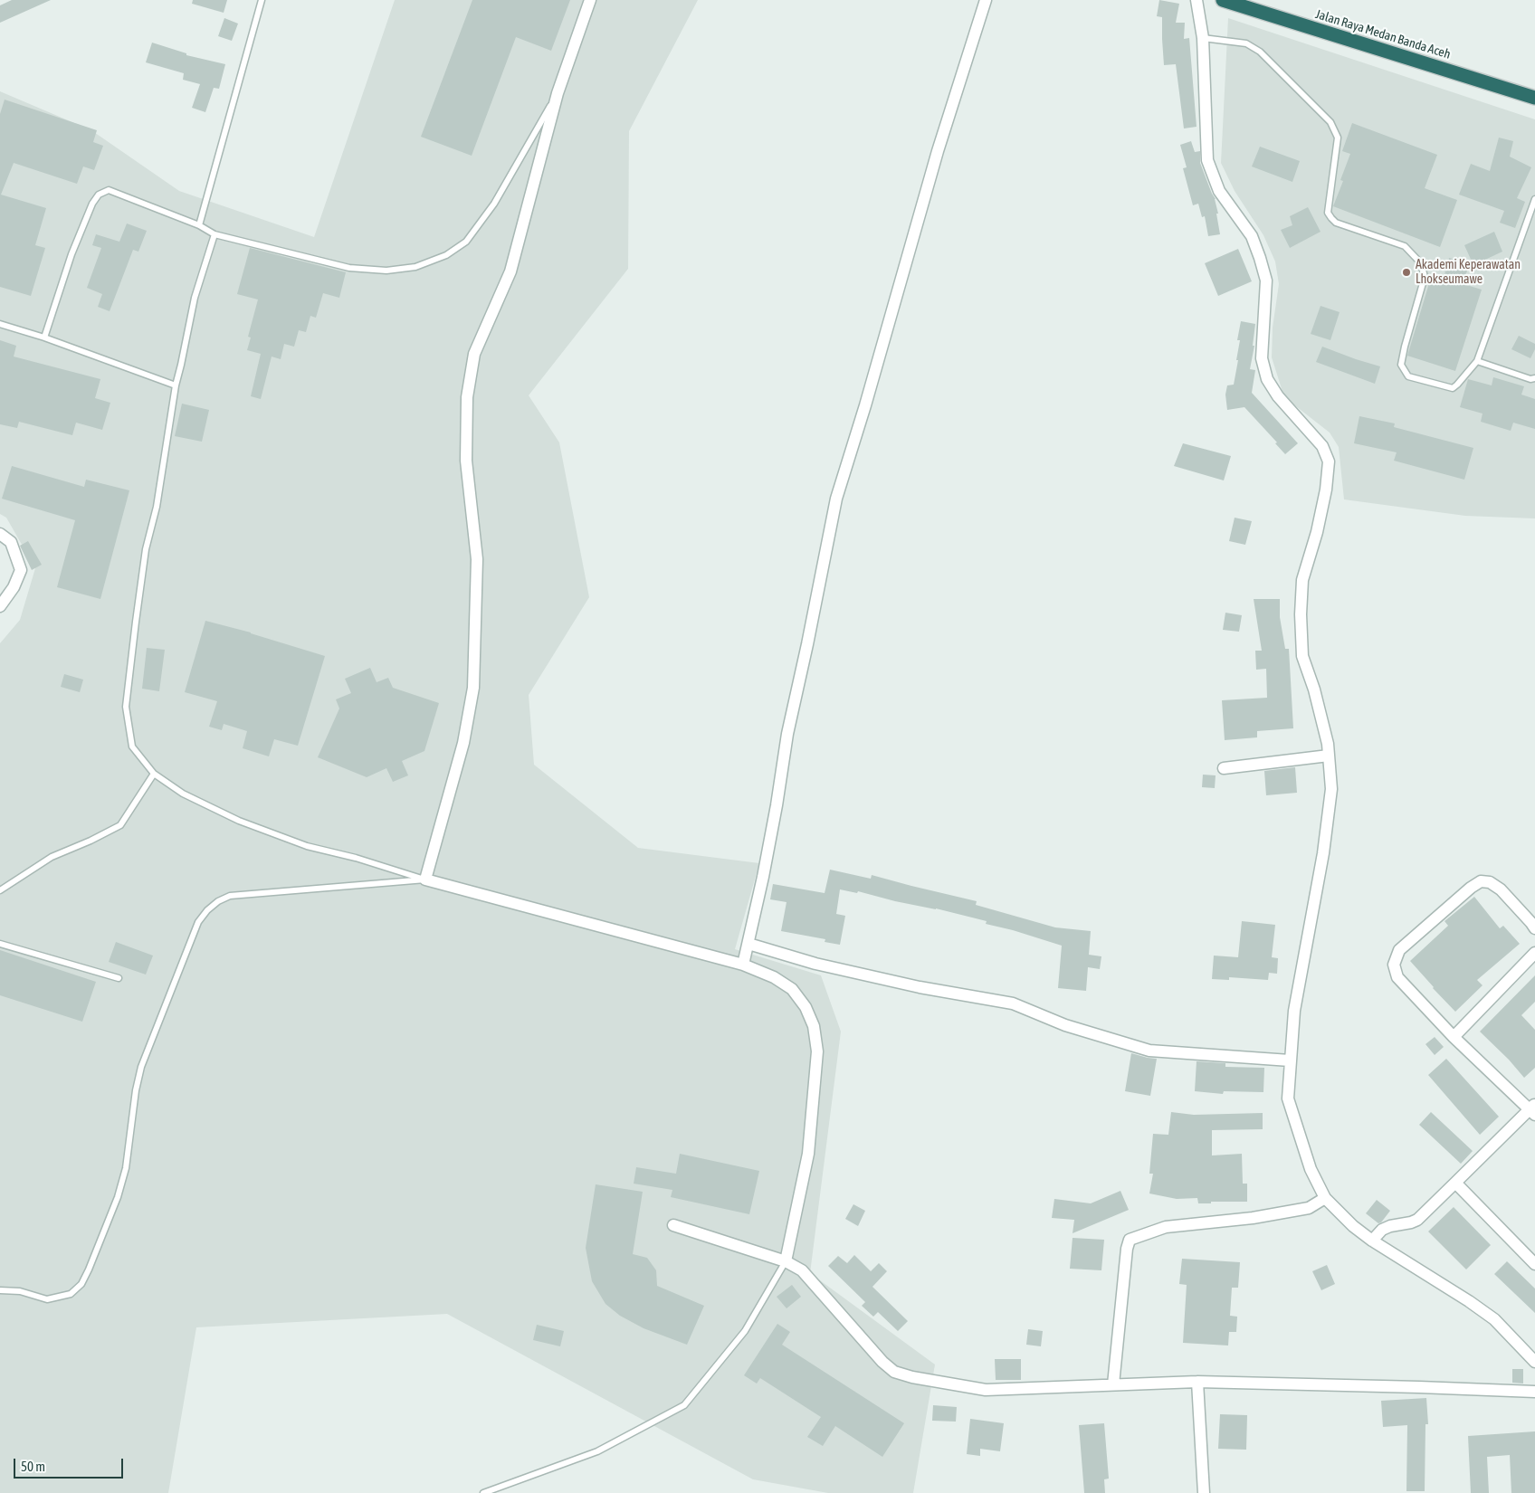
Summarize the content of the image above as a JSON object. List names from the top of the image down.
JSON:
{
  "streets": {
    "highway": ["Jalan Raya Medan Banda Aceh"]
  },
  "places": ["Akademi Keperawatan Lhokseumawe"],
  "scale_bar": "50 m"
}
